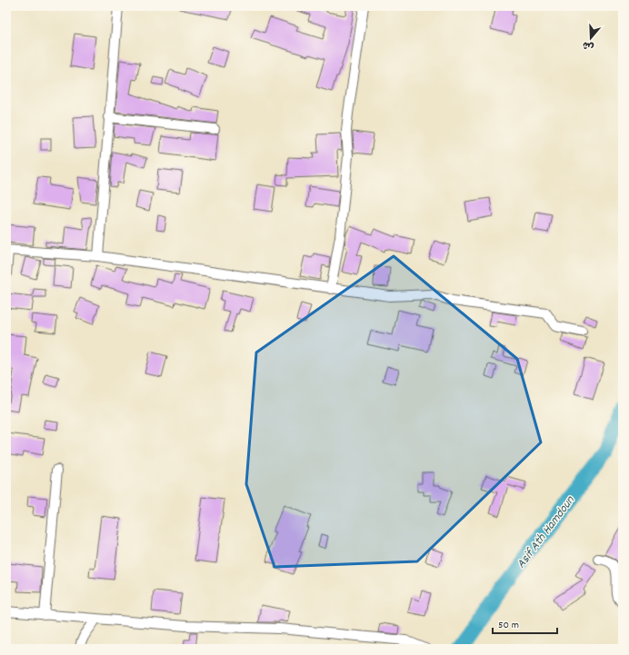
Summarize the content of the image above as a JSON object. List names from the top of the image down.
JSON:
{
  "water": ["Asif Ath Hamdoun"],
  "scale_bar": "50 m",
  "north": "bottom"
}
